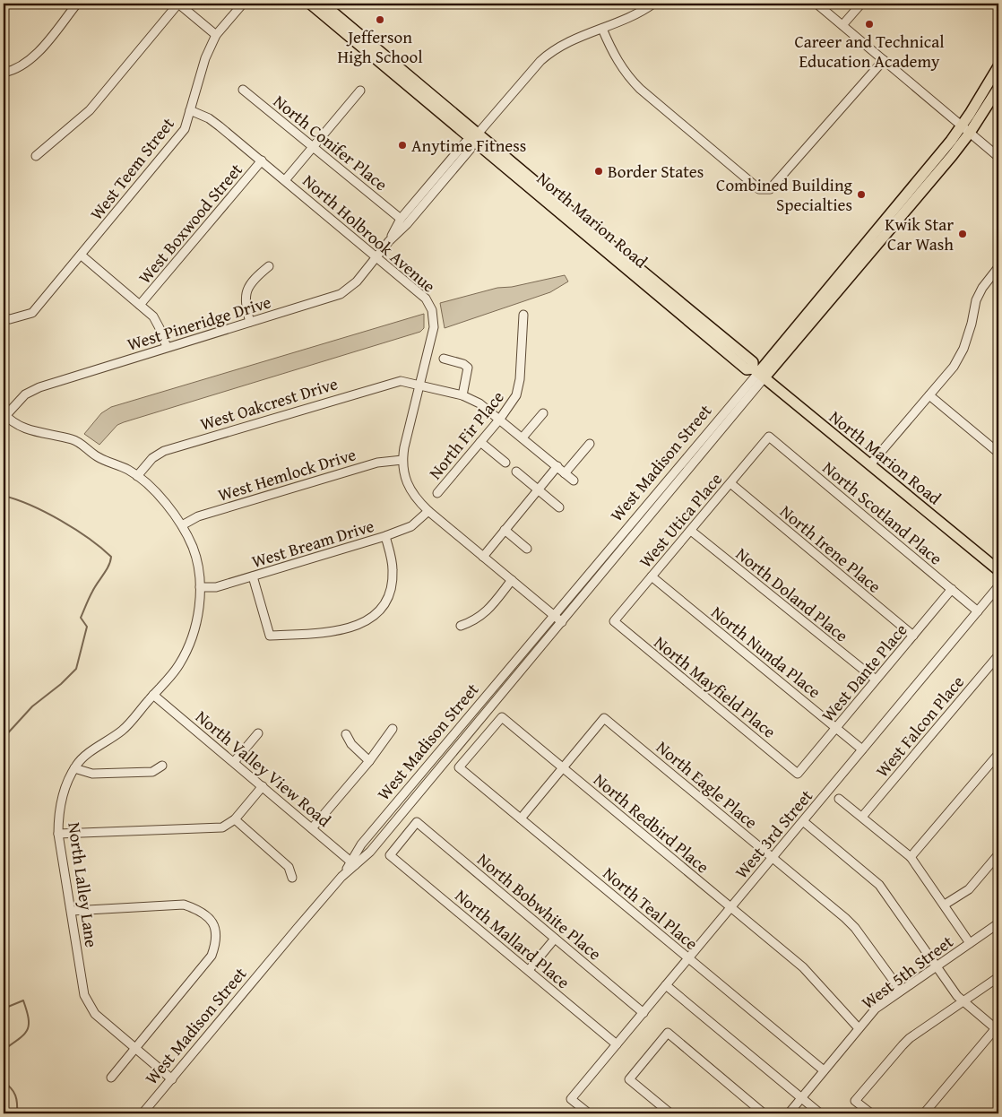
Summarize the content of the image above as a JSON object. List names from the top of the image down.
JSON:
{
  "streets": {
    "main road": ["North Marion Road", "West Madison Street"],
    "street": [
      "North Conifer Place",
      "West Teem Street",
      "West Boxwood Street",
      "North Holbrook Avenue",
      "West Pineridge Drive",
      "West Oakcrest Drive",
      "North Fir Place",
      "West Hemlock Drive",
      "North Scotland Place",
      "West Utica Place",
      "West Bream Drive",
      "North Irene Place",
      "North Doland Place",
      "North Nunda Place",
      "West Dante Place",
      "North Mayfield Place",
      "West Falcon Place",
      "North Valley View Road",
      "North Eagle Place",
      "North Redbird Place",
      "West 3rd Street",
      "North Lalley Lane",
      "North Bobwhite Place",
      "North Teal Place",
      "North Mallard Place",
      "West 5th Street"
    ]
  },
  "crossings": [
    ["North Conifer Place", "West Pineridge Drive"],
    ["West Teem Street", "North Holbrook Avenue"],
    ["North Marion Road", "West Pineridge Drive"],
    ["North Marion Road", "West Madison Street"],
    ["West Boxwood Street", "North Holbrook Avenue"],
    ["North Holbrook Avenue", "West Pineridge Drive"],
    ["North Holbrook Avenue", "West Oakcrest Drive"],
    ["North Holbrook Avenue", "West Madison Street"],
    ["North Holbrook Avenue", "West Hemlock Drive"],
    ["North Holbrook Avenue", "West Bream Drive"],
    ["West Pineridge Drive", "North Lalley Lane"],
    ["West Oakcrest Drive", "North Fir Place"],
    ["West Oakcrest Drive", "North Lalley Lane"],
    ["West Madison Street", "North Valley View Road"],
    ["West Madison Street", "North Lalley Lane"],
    ["West Hemlock Drive", "North Lalley Lane"],
    ["North Scotland Place", "West Utica Place"],
    ["North Scotland Place", "West Dante Place"],
    ["North Scotland Place", "West 3rd Street"],
    ["West Utica Place", "North Irene Place"],
    ["West Utica Place", "North Doland Place"],
    ["West Utica Place", "North Nunda Place"],
    ["West Utica Place", "North Mayfield Place"],
    ["West Bream Drive", "North Lalley Lane"],
    ["North Irene Place", "West Dante Place"],
    ["North Doland Place", "West Dante Place"],
    ["North Nunda Place", "West Dante Place"],
    ["North Nunda Place", "West 3rd Street"],
    ["West Dante Place", "North Mayfield Place"],
    ["North Valley View Road", "North Lalley Lane"],
    ["North Eagle Place", "North Redbird Place"],
    ["North Eagle Place", "West 3rd Street"],
    ["North Eagle Place", "West 5th Street"],
    ["North Redbird Place", "West 3rd Street"],
    ["North Redbird Place", "North Teal Place"],
    ["North Redbird Place", "West 5th Street"],
    ["West 3rd Street", "North Bobwhite Place"],
    ["West 3rd Street", "North Teal Place"],
    ["West 3rd Street", "North Mallard Place"],
    ["North Bobwhite Place", "North Mallard Place"],
    ["North Teal Place", "West 5th Street"]
  ],
  "places": [
    "Jefferson High School",
    "Career and Technical Education Academy",
    "Anytime Fitness",
    "Border States",
    "Combined Building Specialties",
    "Kwik Star Car Wash"
  ]
}
